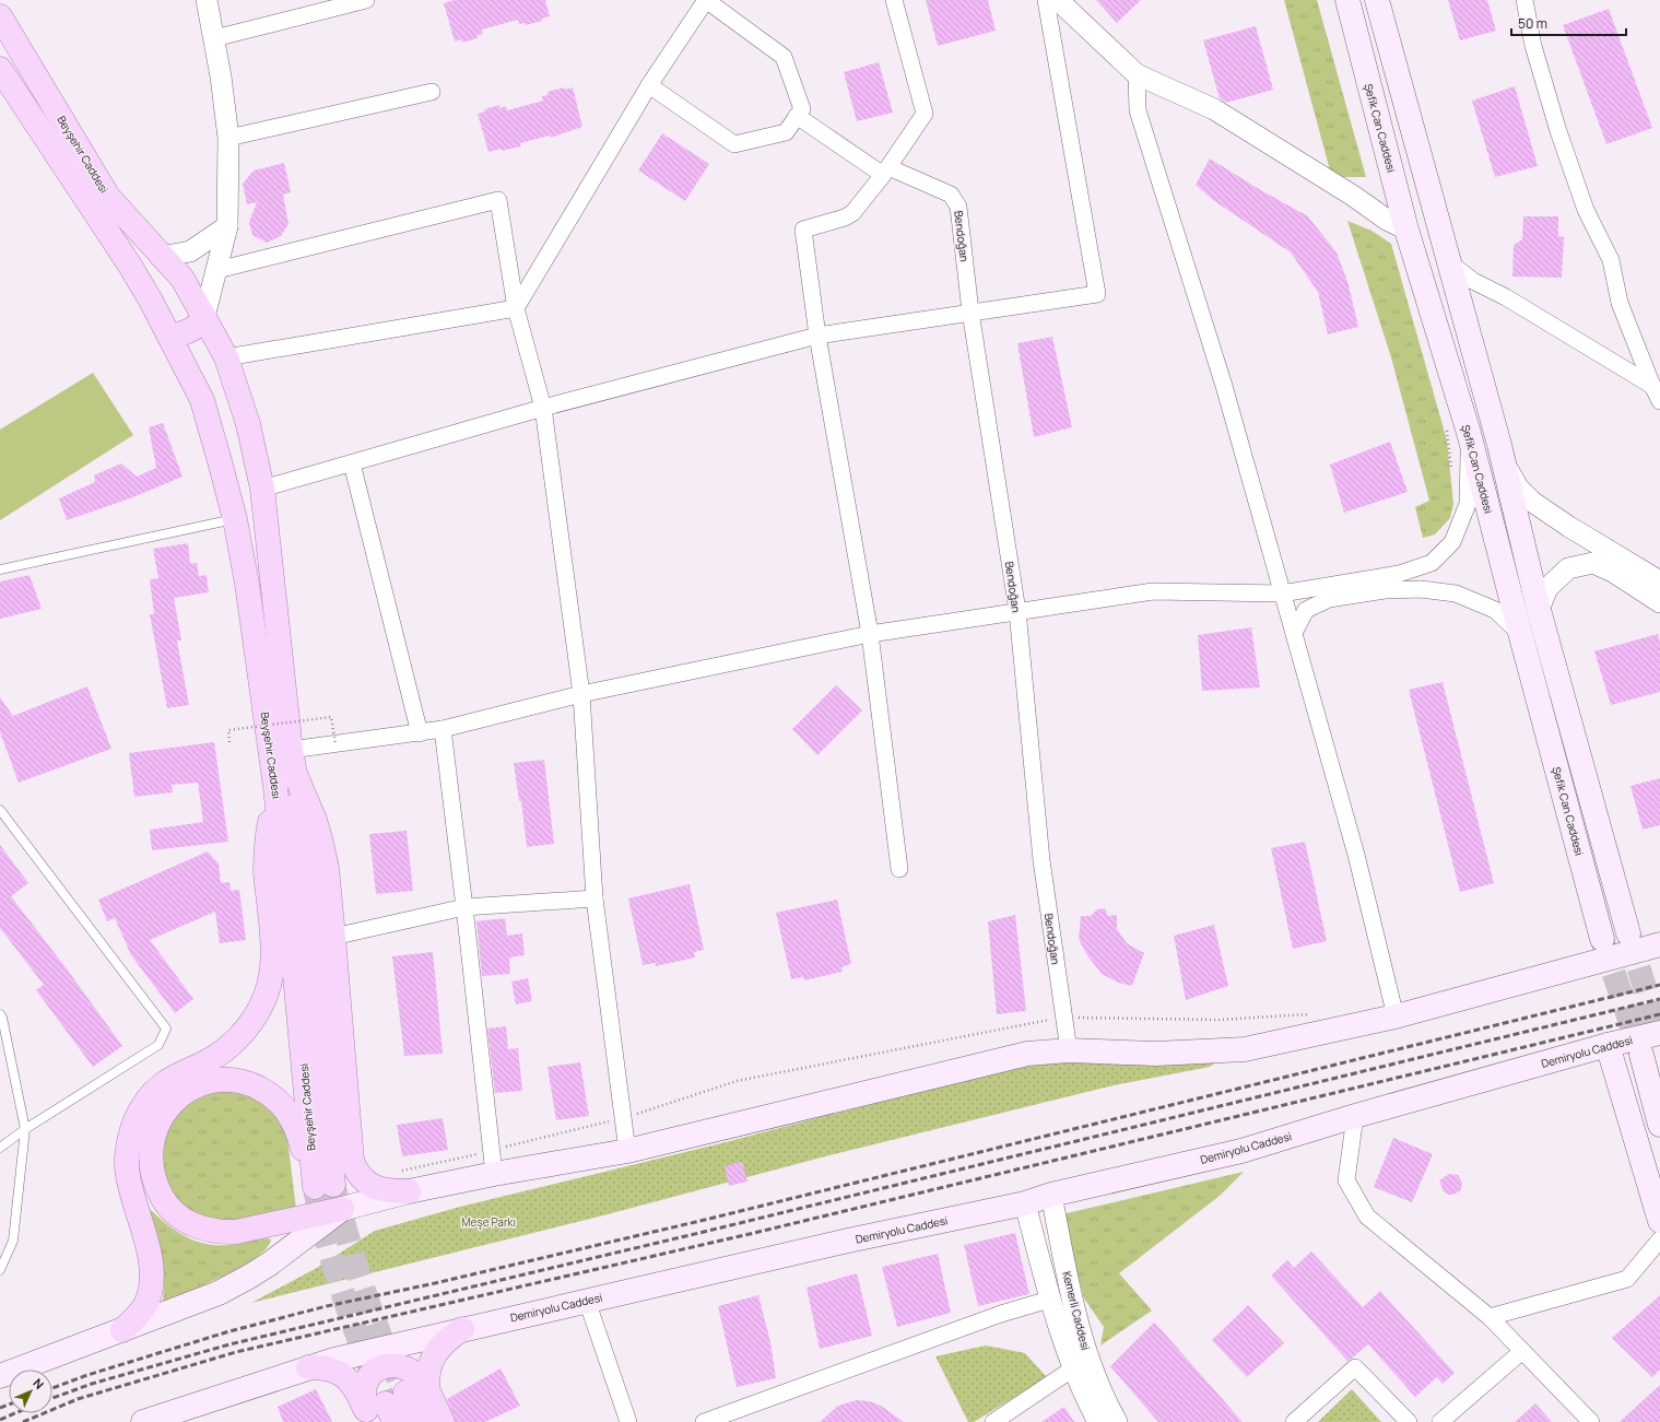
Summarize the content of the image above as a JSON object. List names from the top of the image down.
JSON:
{
  "streets": {
    "main road": ["Şefik Can Caddesi", "Beyşehir Caddesi", "Demiryolu Caddesi"],
    "street": ["Bendoğan", "Kemerli Caddesi"]
  },
  "crossings": [
    ["Demiryolu Caddesi", "Kemerli Caddesi"]
  ],
  "parks": ["Meşe Parkı"],
  "scale_bar": "50 m",
  "north": "top right"
}
